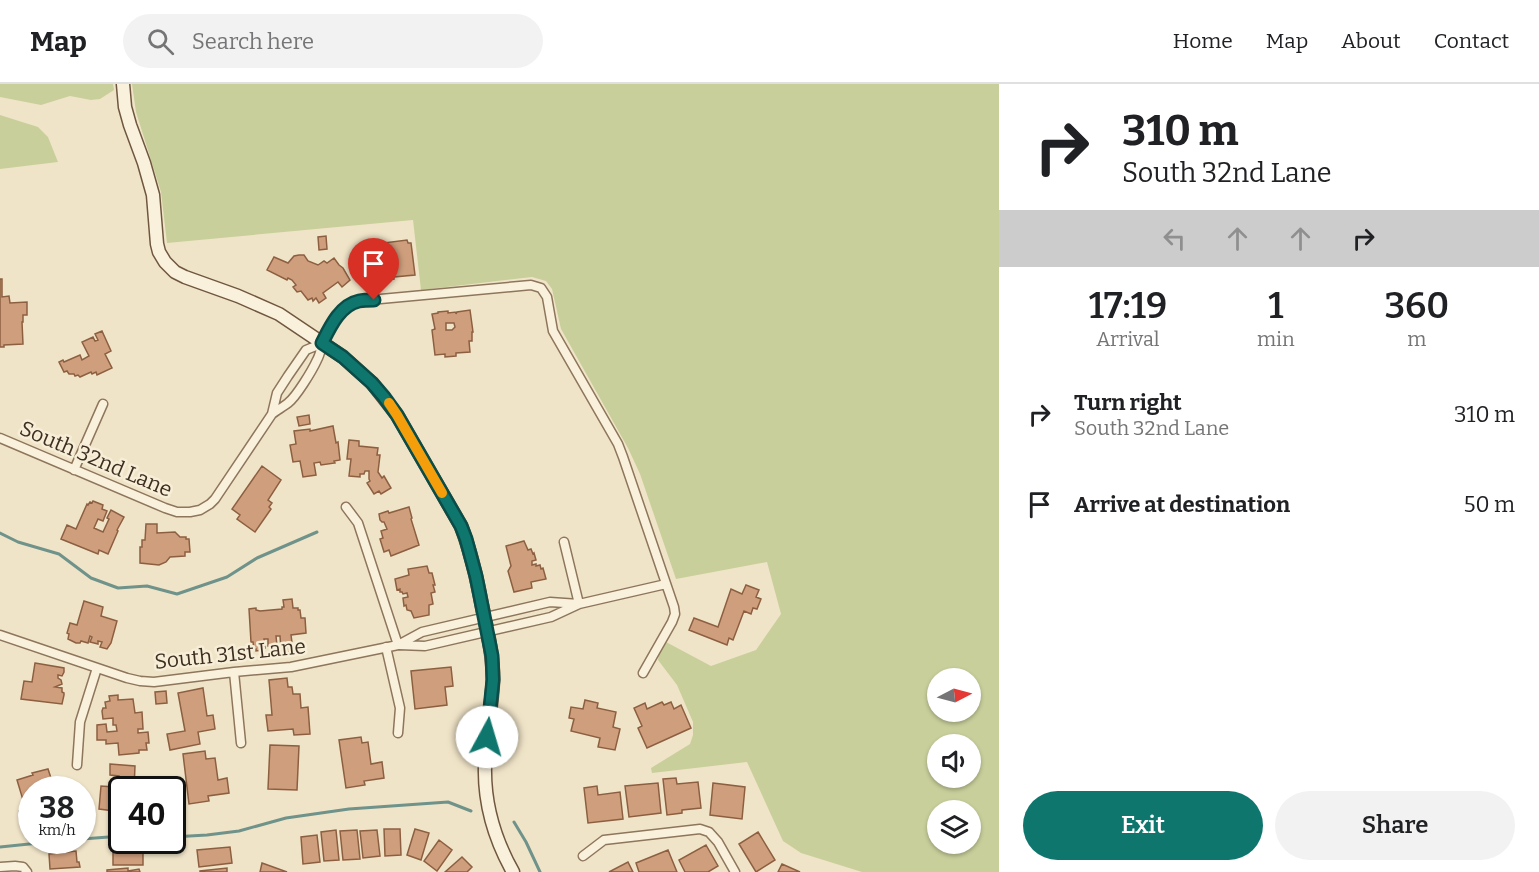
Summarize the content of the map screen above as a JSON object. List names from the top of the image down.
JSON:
{
  "streets": {
    "street": ["South 32nd Lane", "South 31st Lane"]
  },
  "crossings": [
    ["South 32nd Lane", "South 31st Lane"]
  ],
  "north": "right",
  "page": {
    "header": "Map",
    "search": "Search here",
    "nav": [
      "Home",
      "Map",
      "About",
      "Contact"
    ],
    "turn": ["310 m", "South 32nd Lane"],
    "eta": [
      "17:19",
      "Arrival",
      "1",
      "min",
      "360",
      "m"
    ],
    "list": [
      {
        "name": "Turn right",
        "note": "South 32nd Lane",
        "value": "310 m"
      },
      {
        "name": "Arrive at destination",
        "value": "50 m"
      }
    ],
    "speed": "38 km/h",
    "limit": "40",
    "buttons": ["Exit", "Share"]
  }
}
